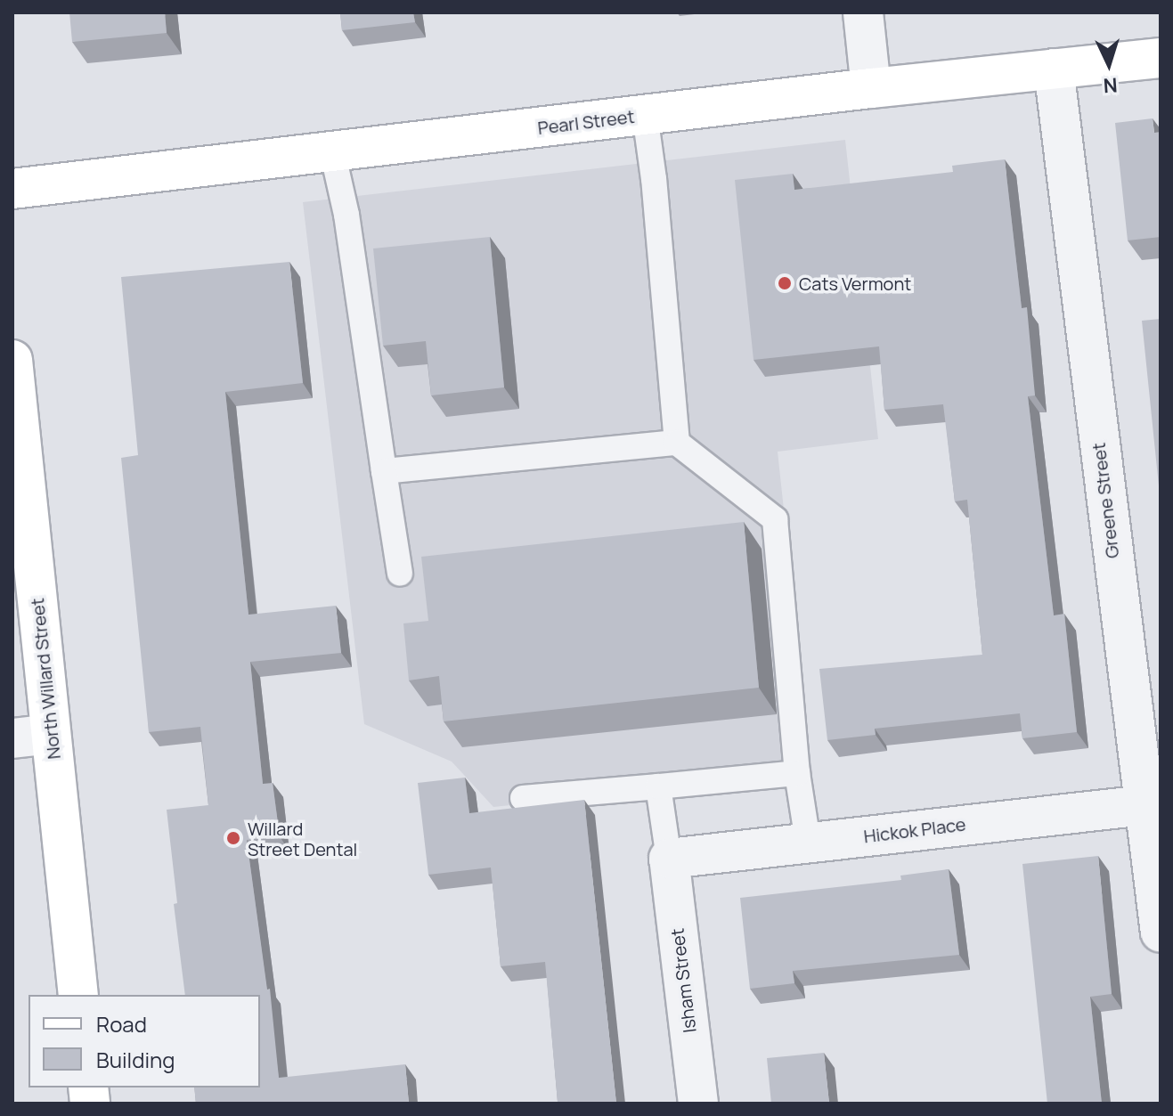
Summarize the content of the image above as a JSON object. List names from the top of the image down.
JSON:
{
  "streets": {
    "main road": ["Pearl Street", "North Willard Street"],
    "street": ["Greene Street", "Hickok Place", "Isham Street"]
  },
  "crossings": [
    ["Pearl Street", "Greene Street"],
    ["Greene Street", "Hickok Place"],
    ["Hickok Place", "Isham Street"]
  ],
  "places": ["Cats Vermont", "Willard Street Dental"],
  "legend": ["Road", "Building"],
  "north": "bottom"
}
